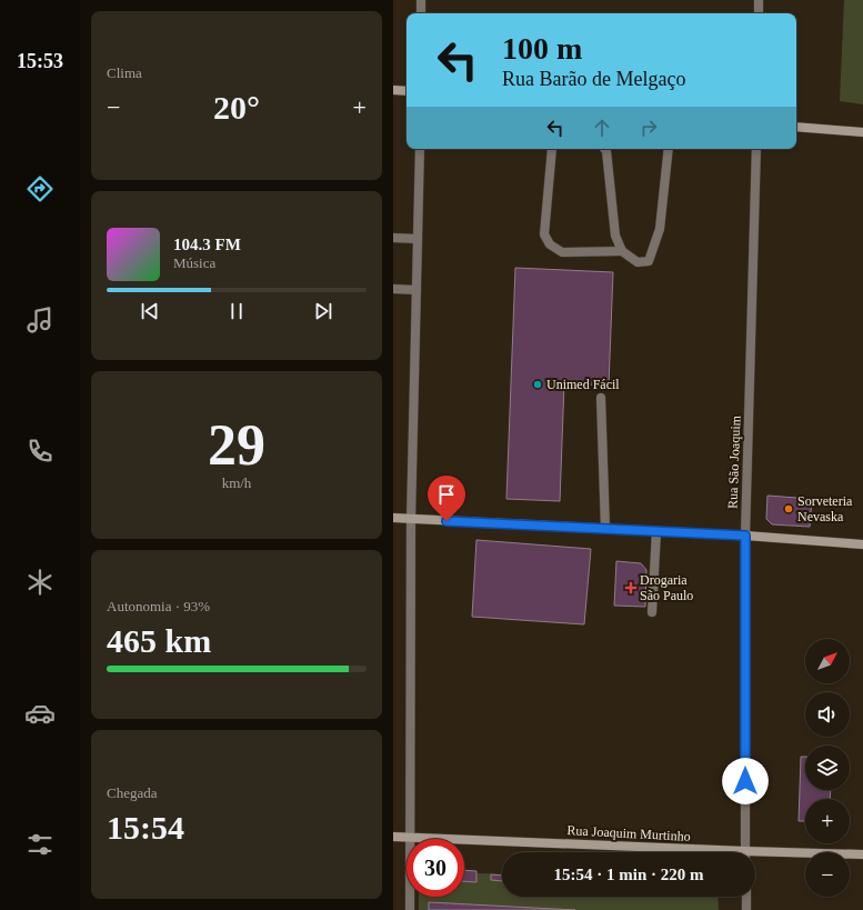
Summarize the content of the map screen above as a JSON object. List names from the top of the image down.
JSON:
{
  "streets": {
    "street": ["Rua São Joaquim", "Rua Joaquim Murtinho"]
  },
  "places": {
    "other": ["Unimed Fácil", "Sorveteria Nevaska"],
    "health": ["Drogaria São Paulo"]
  },
  "north": "top right",
  "page": {
    "tabs": "15:53",
    "tile": [
      "Clima",
      ["29", "km/h"],
      ["Autonomia · 93%", "465 km"],
      ["Chegada", "15:54"]
    ],
    "turn": ["100 m", "Rua Barão de Melgaço"],
    "heat": ["−", "20°", "+"],
    "song": ["104.3 FM", "Música"],
    "map_buttons": ["+", "−"],
    "limit": "30",
    "trip": "15:54 · 1 min · 220 m"
  }
}
